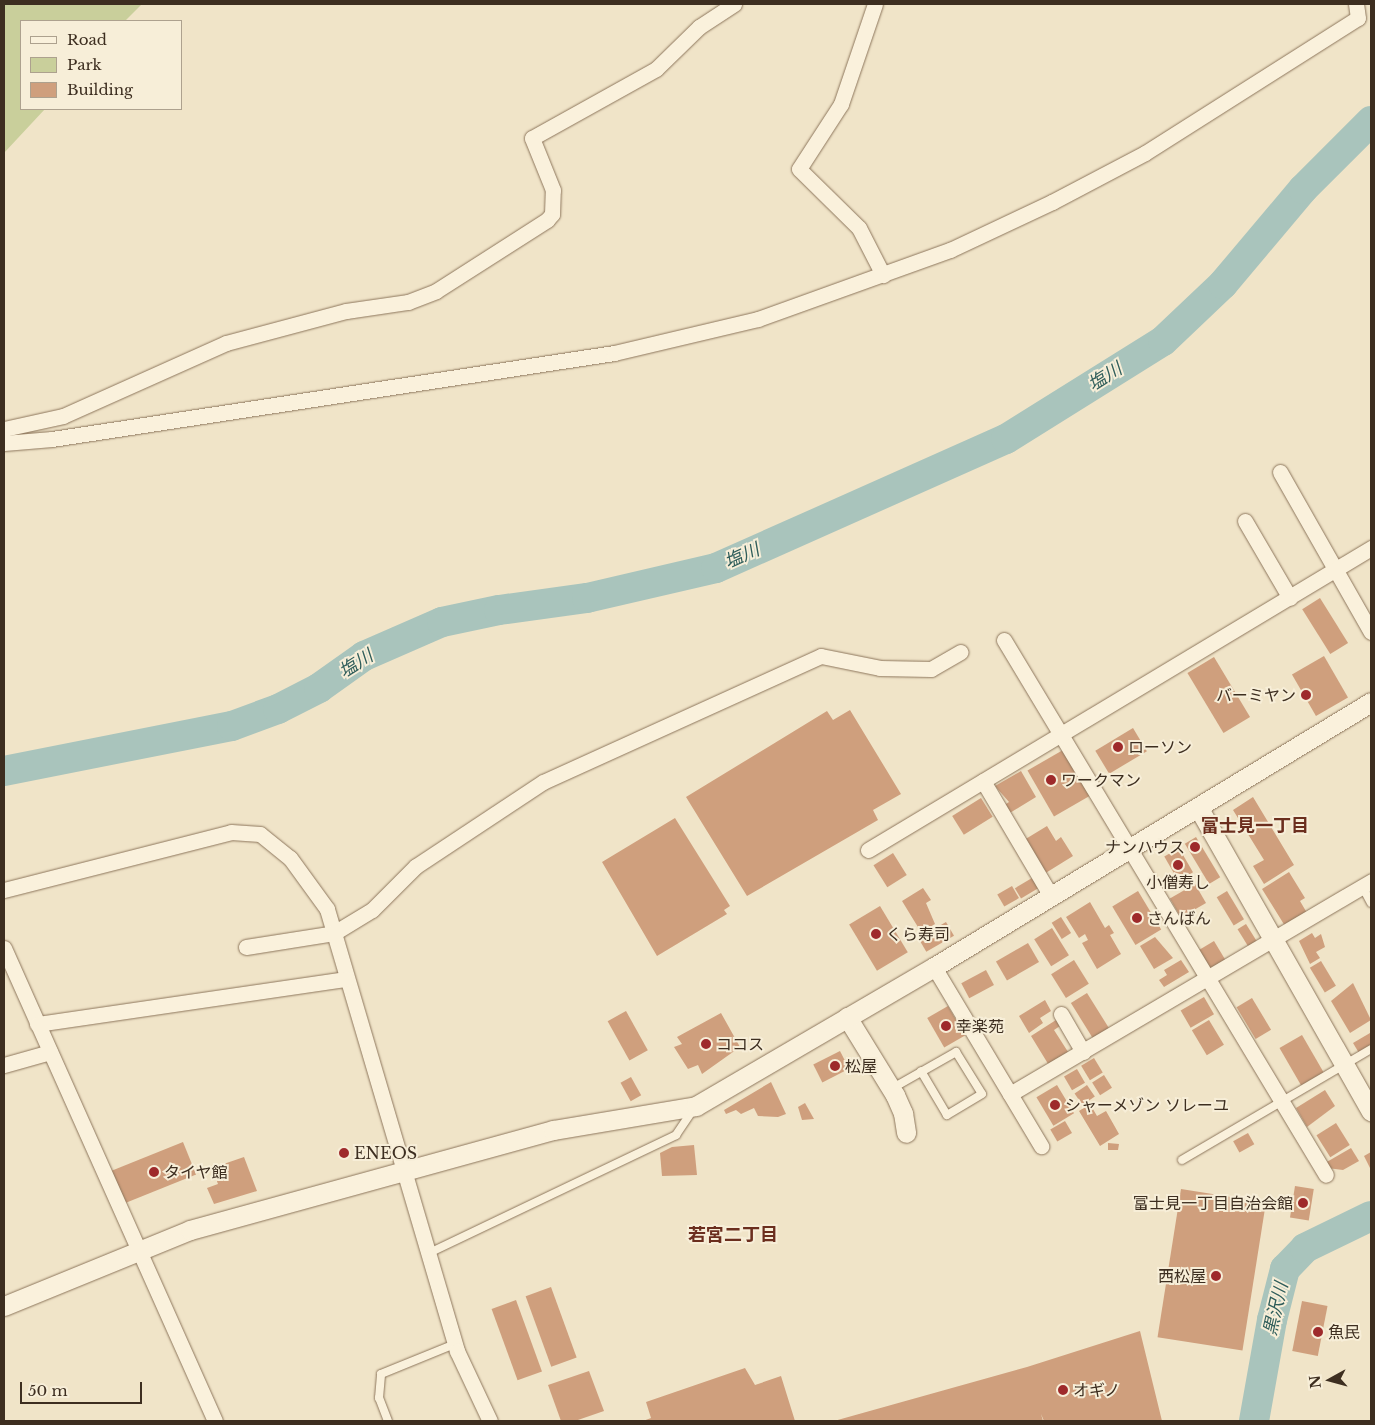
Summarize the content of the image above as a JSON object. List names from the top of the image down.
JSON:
{
  "districts": ["富士見一丁目", "若宮二丁目"],
  "water": ["塩川", "黒沢川"],
  "places": [
    "バーミヤン",
    "ローソン",
    "ワークマン",
    "ナンハウス",
    "小僧寿し",
    "さんばん",
    "くら寿司",
    "幸楽苑",
    "ココス",
    "松屋",
    "シャーメゾン ソレーユ",
    "ENEOS",
    "タイヤ館",
    "富士見一丁目自治会館",
    "西松屋",
    "魚民",
    "オギノ"
  ],
  "legend": ["Road", "Park", "Building"],
  "scale_bar": "50 m",
  "north": "left"
}
